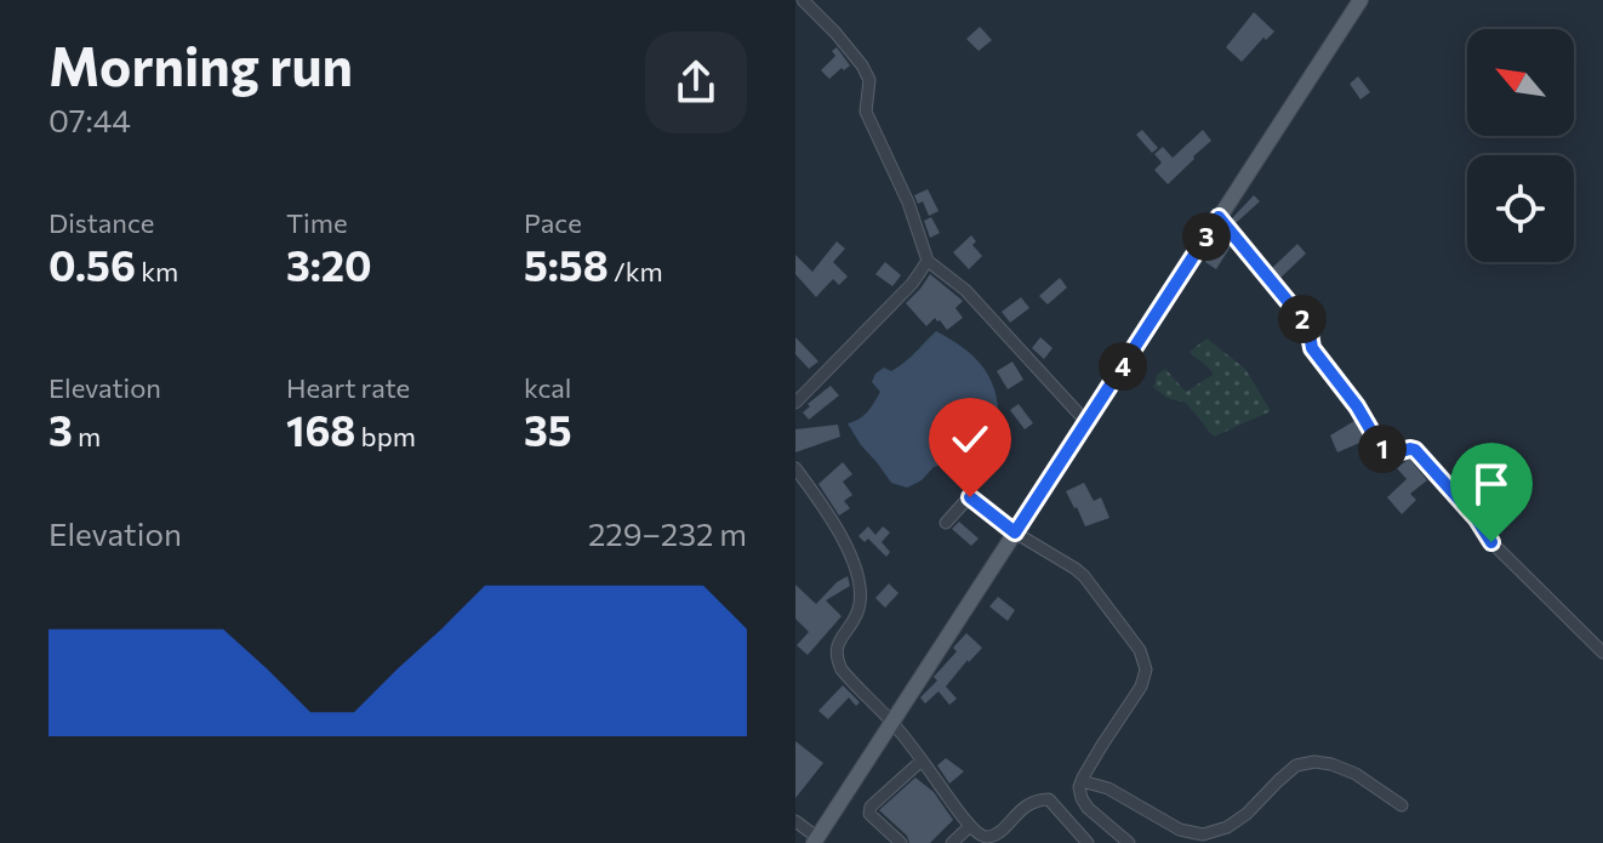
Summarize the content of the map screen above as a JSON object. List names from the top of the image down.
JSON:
{
  "north": "top left",
  "page": {
    "heading": ["Morning run", "07:44"],
    "stats": [
      ["Distance", "0.56 km"],
      ["Time", "3:20"],
      ["Pace", "5:58 /km"],
      ["Elevation", "3 m"],
      ["Heart rate", "168 bpm"],
      ["kcal", "35"]
    ],
    "pins": [
      "3",
      "2",
      "4",
      "1"
    ],
    "chart": ["Elevation", "229–232 m"]
  }
}
